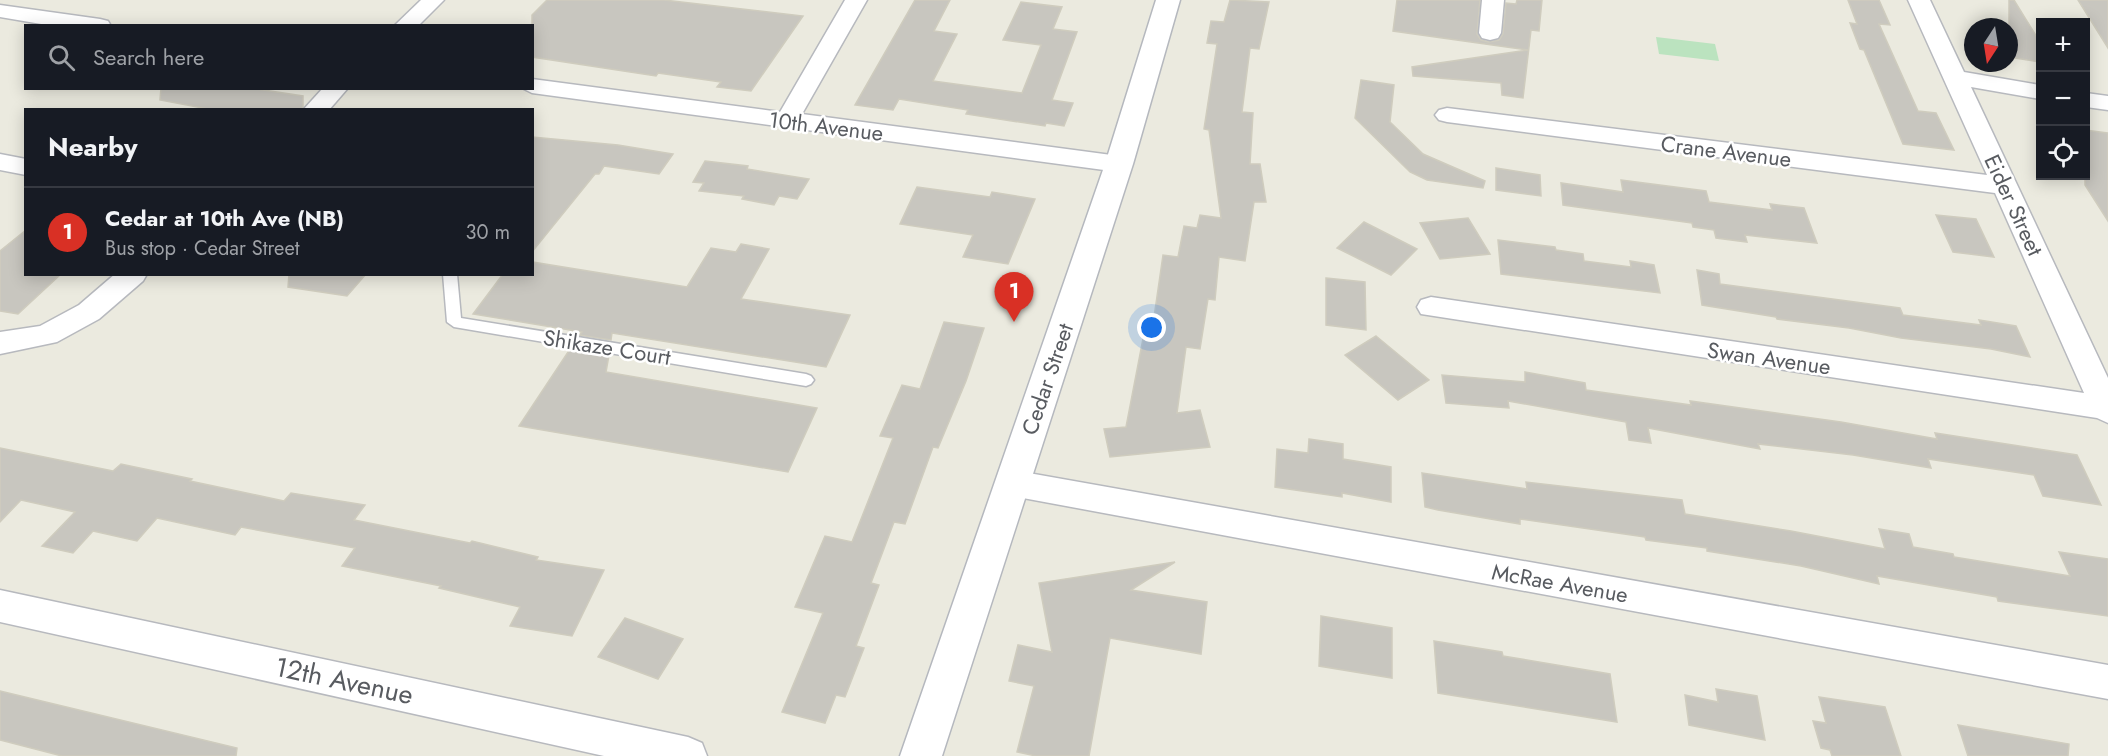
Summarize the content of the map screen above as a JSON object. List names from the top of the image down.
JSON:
{
  "streets": {
    "main road": ["Cedar Street"],
    "street": [
      "10th Avenue",
      "Crane Avenue",
      "Eider Street",
      "Swan Avenue",
      "McRae Avenue",
      "12th Avenue"
    ],
    "lane": ["Shikaze Court"]
  },
  "crossings": [
    ["10th Avenue", "Cedar Street"],
    ["Crane Avenue", "Eider Street"],
    ["Eider Street", "Swan Avenue"],
    ["Cedar Street", "McRae Avenue"]
  ],
  "north": "bottom",
  "page": {
    "map_buttons": ["+", "−"],
    "search": "Search here",
    "heading": "Nearby",
    "list": [
      {
        "mark": "1",
        "name": "Cedar at 10th Ave (NB)",
        "note": "Bus stop · Cedar Street",
        "value": "30 m"
      }
    ],
    "pins": "1"
  }
}
